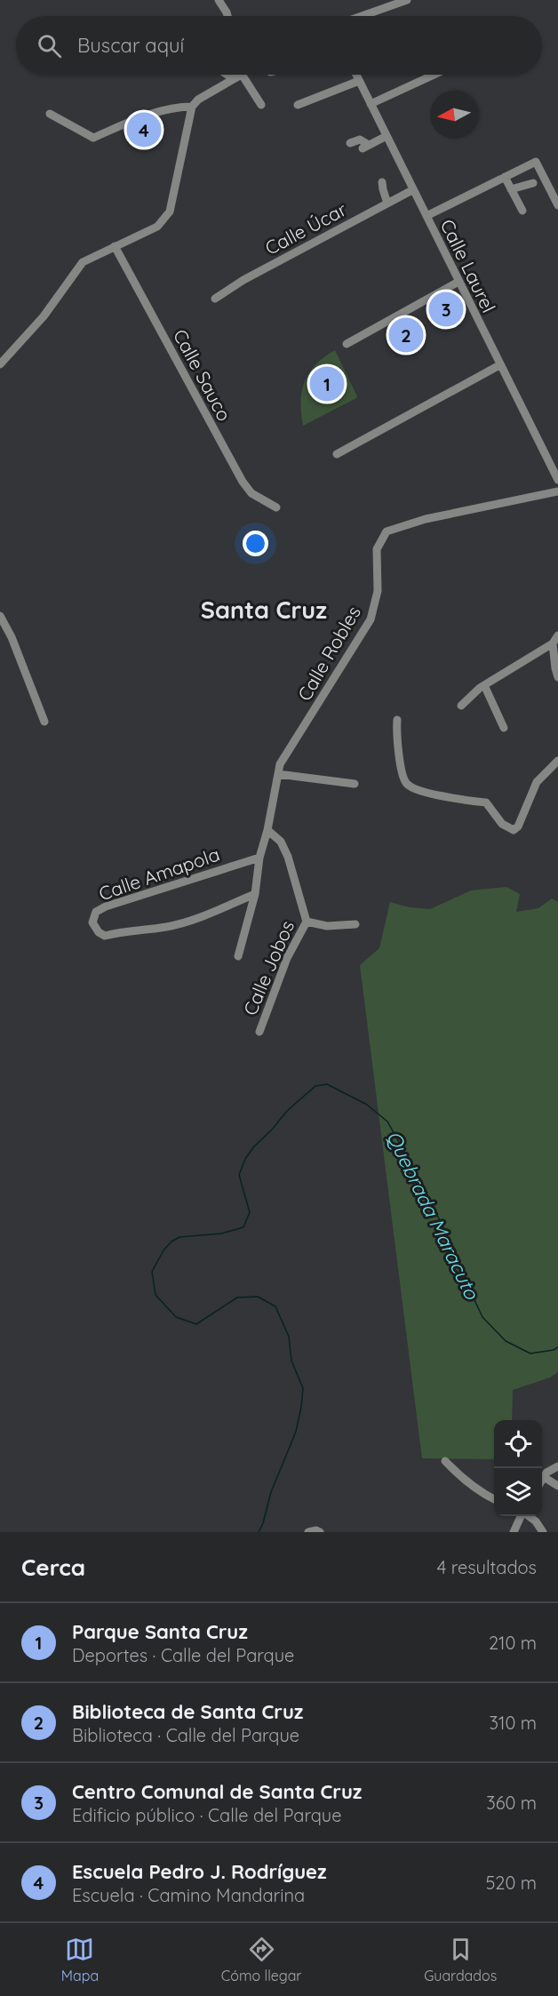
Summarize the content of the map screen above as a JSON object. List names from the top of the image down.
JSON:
{
  "streets": {
    "street": [
      "Calle Úcar",
      "Calle Laurel",
      "Calle Sauco",
      "Calle Robles",
      "Calle Amapola",
      "Calle Jobos"
    ]
  },
  "crossings": [
    ["Calle Úcar", "Calle Laurel"],
    ["Calle Robles", "Calle Amapola"],
    ["Calle Robles", "Calle Jobos"]
  ],
  "districts": ["Santa Cruz"],
  "water": ["Quebrada Maracuto"],
  "north": "left",
  "page": {
    "search": "Buscar aquí",
    "pins": [
      "4",
      "3",
      "2",
      "1"
    ],
    "heading": ["Cerca", "4 resultados"],
    "list": [
      {
        "mark": "1",
        "name": "Parque Santa Cruz",
        "note": "Deportes · Calle del Parque",
        "value": "210 m"
      },
      {
        "mark": "2",
        "name": "Biblioteca de Santa Cruz",
        "note": "Biblioteca · Calle del Parque",
        "value": "310 m"
      },
      {
        "mark": "3",
        "name": "Centro Comunal de Santa Cruz",
        "note": "Edificio público · Calle del Parque",
        "value": "360 m"
      },
      {
        "mark": "4",
        "name": "Escuela Pedro J. Rodríguez",
        "note": "Escuela · Camino Mandarina",
        "value": "520 m"
      }
    ],
    "nav": ["Mapa", "Cómo llegar", "Guardados"]
  }
}
